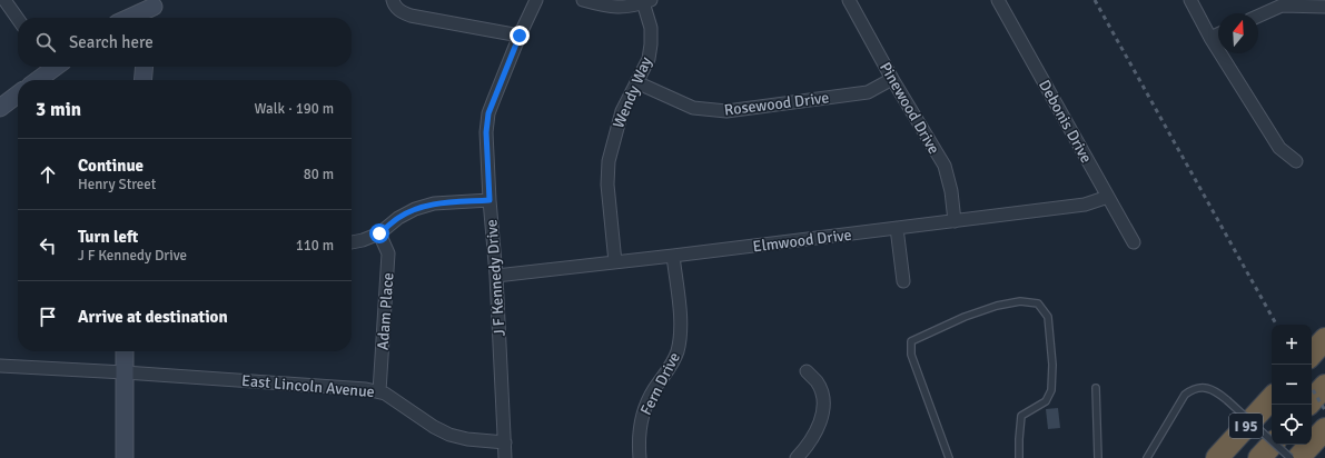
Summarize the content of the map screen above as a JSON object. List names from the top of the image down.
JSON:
{
  "streets": {
    "highway": ["I 95"],
    "street": [
      "Wendy Way",
      "Rosewood Drive",
      "Pinewood Drive",
      "Debonis Drive",
      "Elmwood Drive",
      "J F Kennedy Drive",
      "Adam Place",
      "Fern Drive",
      "East Lincoln Avenue"
    ]
  },
  "crossings": [
    ["Wendy Way", "Rosewood Drive"],
    ["Wendy Way", "Elmwood Drive"],
    ["Rosewood Drive", "Pinewood Drive"],
    ["Pinewood Drive", "Elmwood Drive"],
    ["Debonis Drive", "Elmwood Drive"],
    ["Elmwood Drive", "J F Kennedy Drive"],
    ["Elmwood Drive", "Fern Drive"],
    ["J F Kennedy Drive", "East Lincoln Avenue"],
    ["Adam Place", "East Lincoln Avenue"]
  ],
  "north": "top",
  "page": {
    "search": "Search here",
    "heading": ["3 min", "Walk · 190 m"],
    "list": [
      ["Continue", "Henry Street", "80 m"],
      ["Turn left", "J F Kennedy Drive", "110 m"],
      "Arrive at destination"
    ],
    "map_buttons": ["+", "−"]
  }
}
